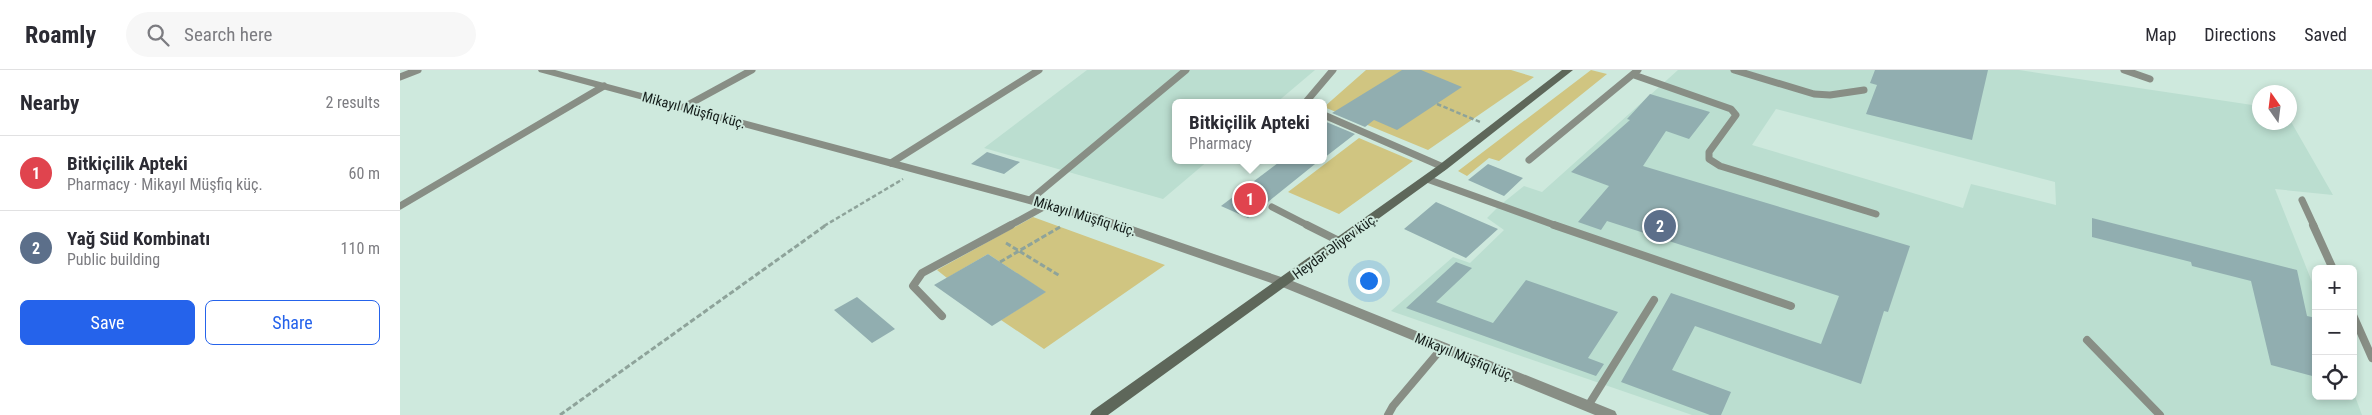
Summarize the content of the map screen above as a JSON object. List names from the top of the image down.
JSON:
{
  "streets": {
    "main road": ["Heydər Əliyev küç."],
    "street": ["Mikayıl Müşfiq küç."]
  },
  "crossings": [
    ["Mikayıl Müşfiq küç.", "Heydər Əliyev küç."]
  ],
  "north": "top",
  "page": {
    "header": "Roamly",
    "search": "Search here",
    "nav": ["Map", "Directions", "Saved"],
    "heading": ["Nearby", "2 results"],
    "popup": ["Bitkiçilik Apteki", "Pharmacy"],
    "list": [
      {
        "mark": "1",
        "name": "Bitkiçilik Apteki",
        "note": "Pharmacy · Mikayıl Müşfiq küç.",
        "value": "60 m"
      },
      {
        "mark": "2",
        "name": "Yağ Süd Kombinatı",
        "note": "Public building",
        "value": "110 m"
      }
    ],
    "pins": ["1", "2"],
    "map_buttons": ["+", "−"],
    "buttons": ["Save", "Share"]
  }
}
